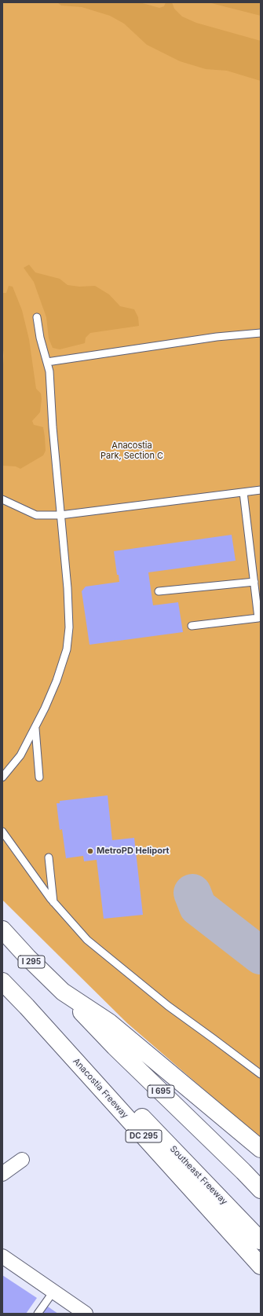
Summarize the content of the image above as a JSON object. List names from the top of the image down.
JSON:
{
  "streets": {
    "highway": [
      "I 295",
      "Anacostia Freeway",
      "I 695",
      "DC 295",
      "Southeast Freeway"
    ]
  },
  "crossings": [
    ["I 295", "I 695"],
    ["Anacostia Freeway", "Southeast Freeway"]
  ],
  "parks": ["Anacostia Park, Section C"],
  "places": ["MetroPD Heliport"]
}
